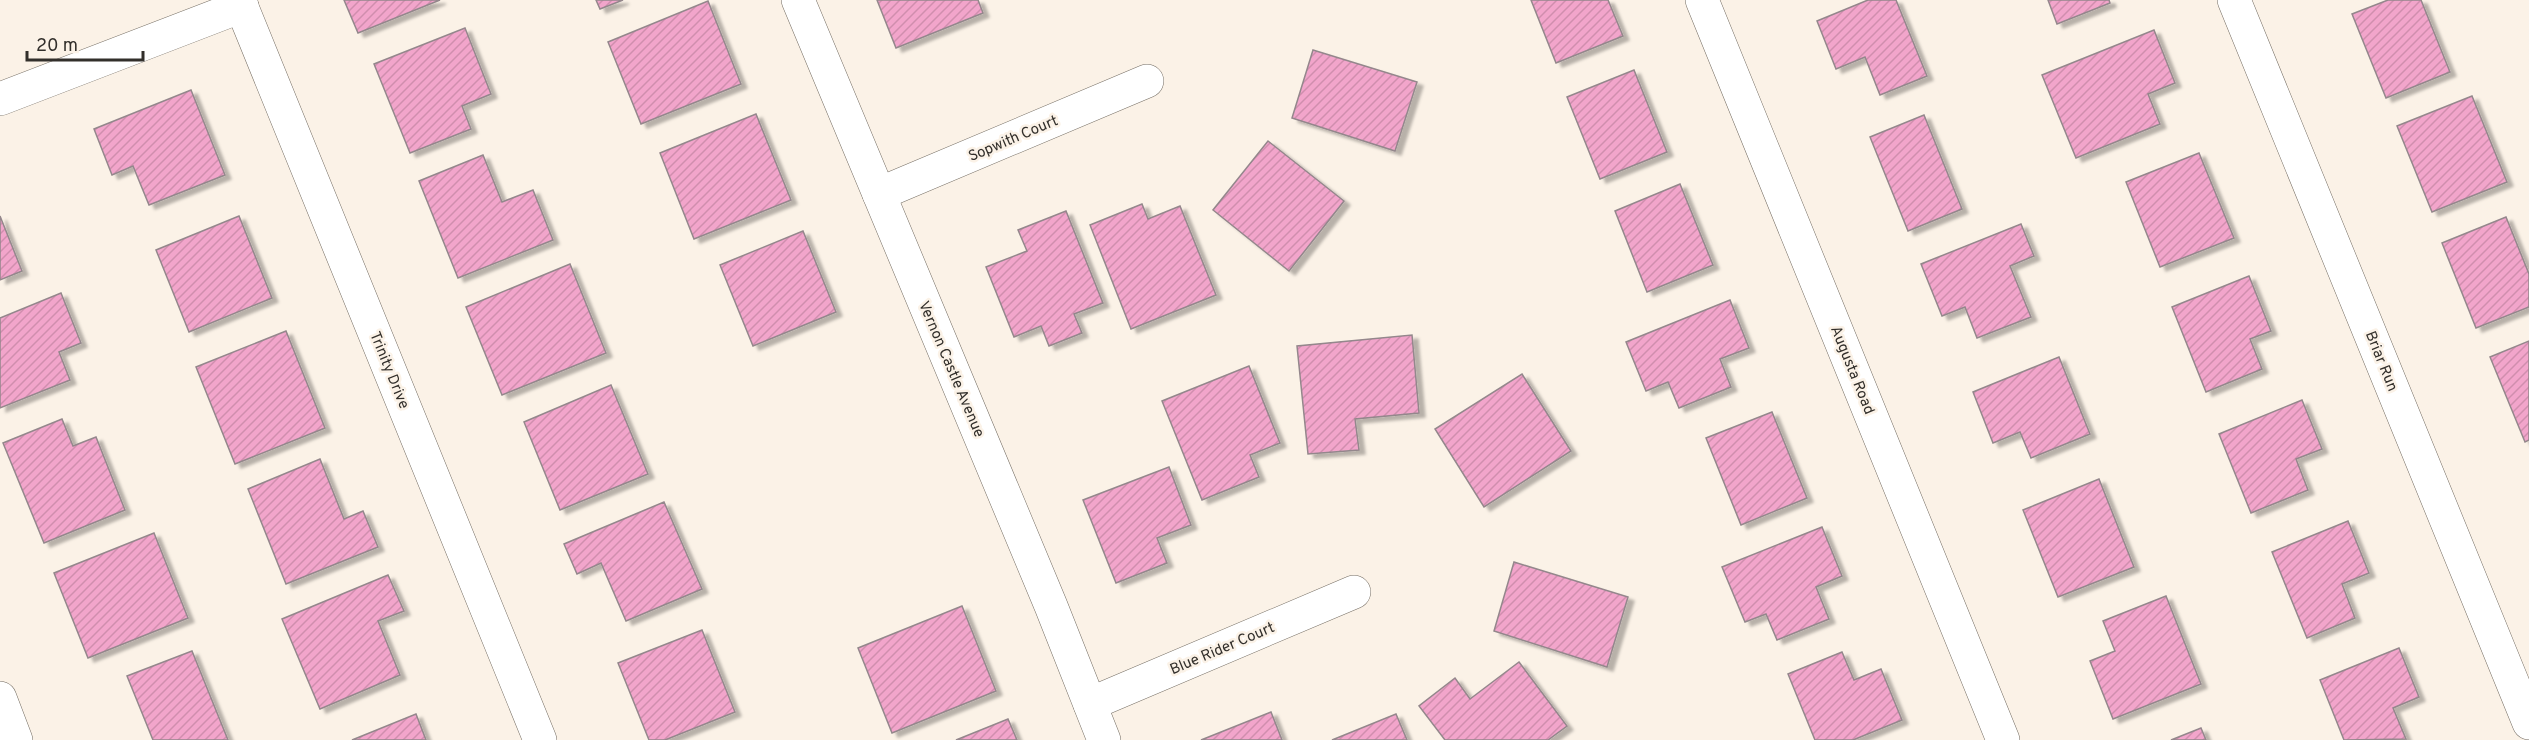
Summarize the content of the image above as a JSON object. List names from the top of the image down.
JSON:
{
  "streets": {
    "street": [
      "Sopwith Court",
      "Briar Run",
      "Vernon Castle Avenue",
      "Trinity Drive",
      "Augusta Road",
      "Blue Rider Court"
    ]
  },
  "crossings": [
    ["Sopwith Court", "Vernon Castle Avenue"],
    ["Vernon Castle Avenue", "Blue Rider Court"]
  ],
  "scale_bar": "20 m"
}
